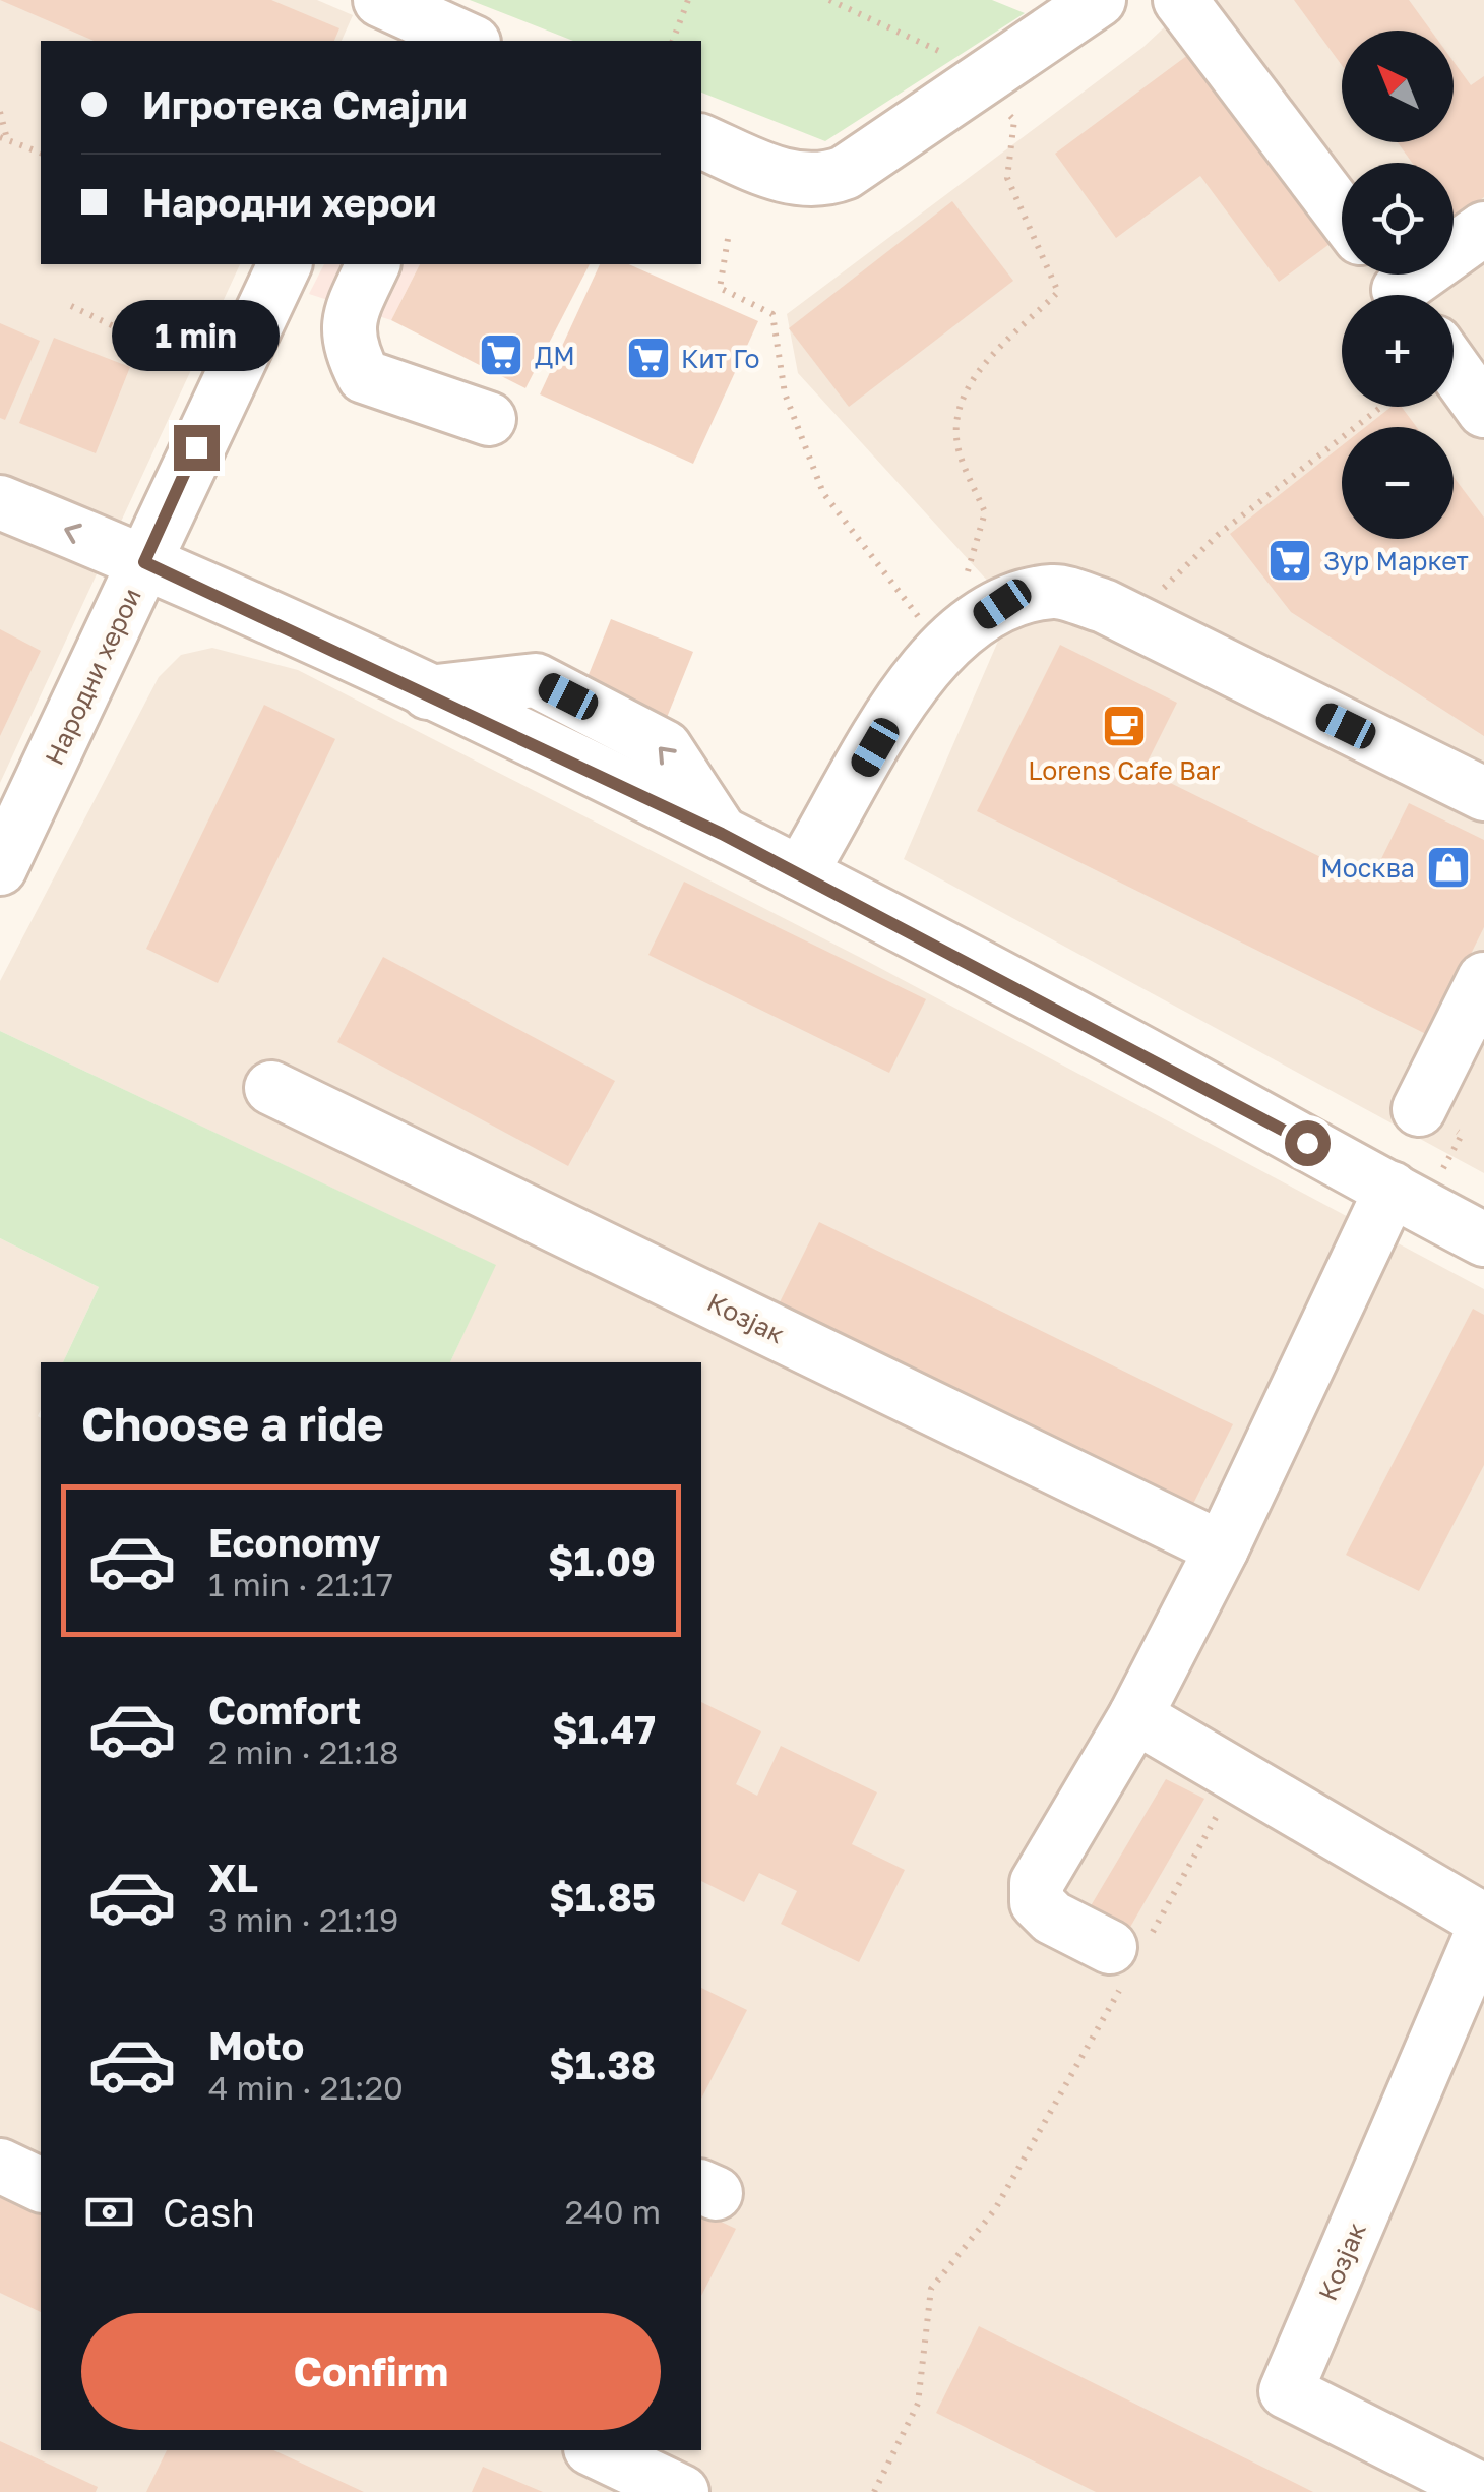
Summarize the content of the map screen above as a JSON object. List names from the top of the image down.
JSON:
{
  "streets": {
    "street": ["Народни херои", "Козјак"]
  },
  "places": {
    "supermarket": ["ДМ", "Кит Го", "Зур Маркет"],
    "cafe": ["Lorens Cafe Bar"],
    "shop": ["Москва"]
  },
  "north": "top left",
  "page": {
    "map_buttons": ["+", "−"],
    "banner": ["Игротека Смајли", "Народни херои"],
    "bubble": "1 min",
    "heading": "Choose a ride",
    "list": [
      {
        "name": "Economy",
        "note": "1 min · 21:17",
        "value": "$1.09"
      },
      {
        "name": "Comfort",
        "note": "2 min · 21:18",
        "value": "$1.47"
      },
      {
        "name": "XL",
        "note": "3 min · 21:19",
        "value": "$1.85"
      },
      {
        "name": "Moto",
        "note": "4 min · 21:20",
        "value": "$1.38"
      }
    ],
    "pay": ["Cash", "240 m"],
    "buttons": "Confirm"
  }
}
